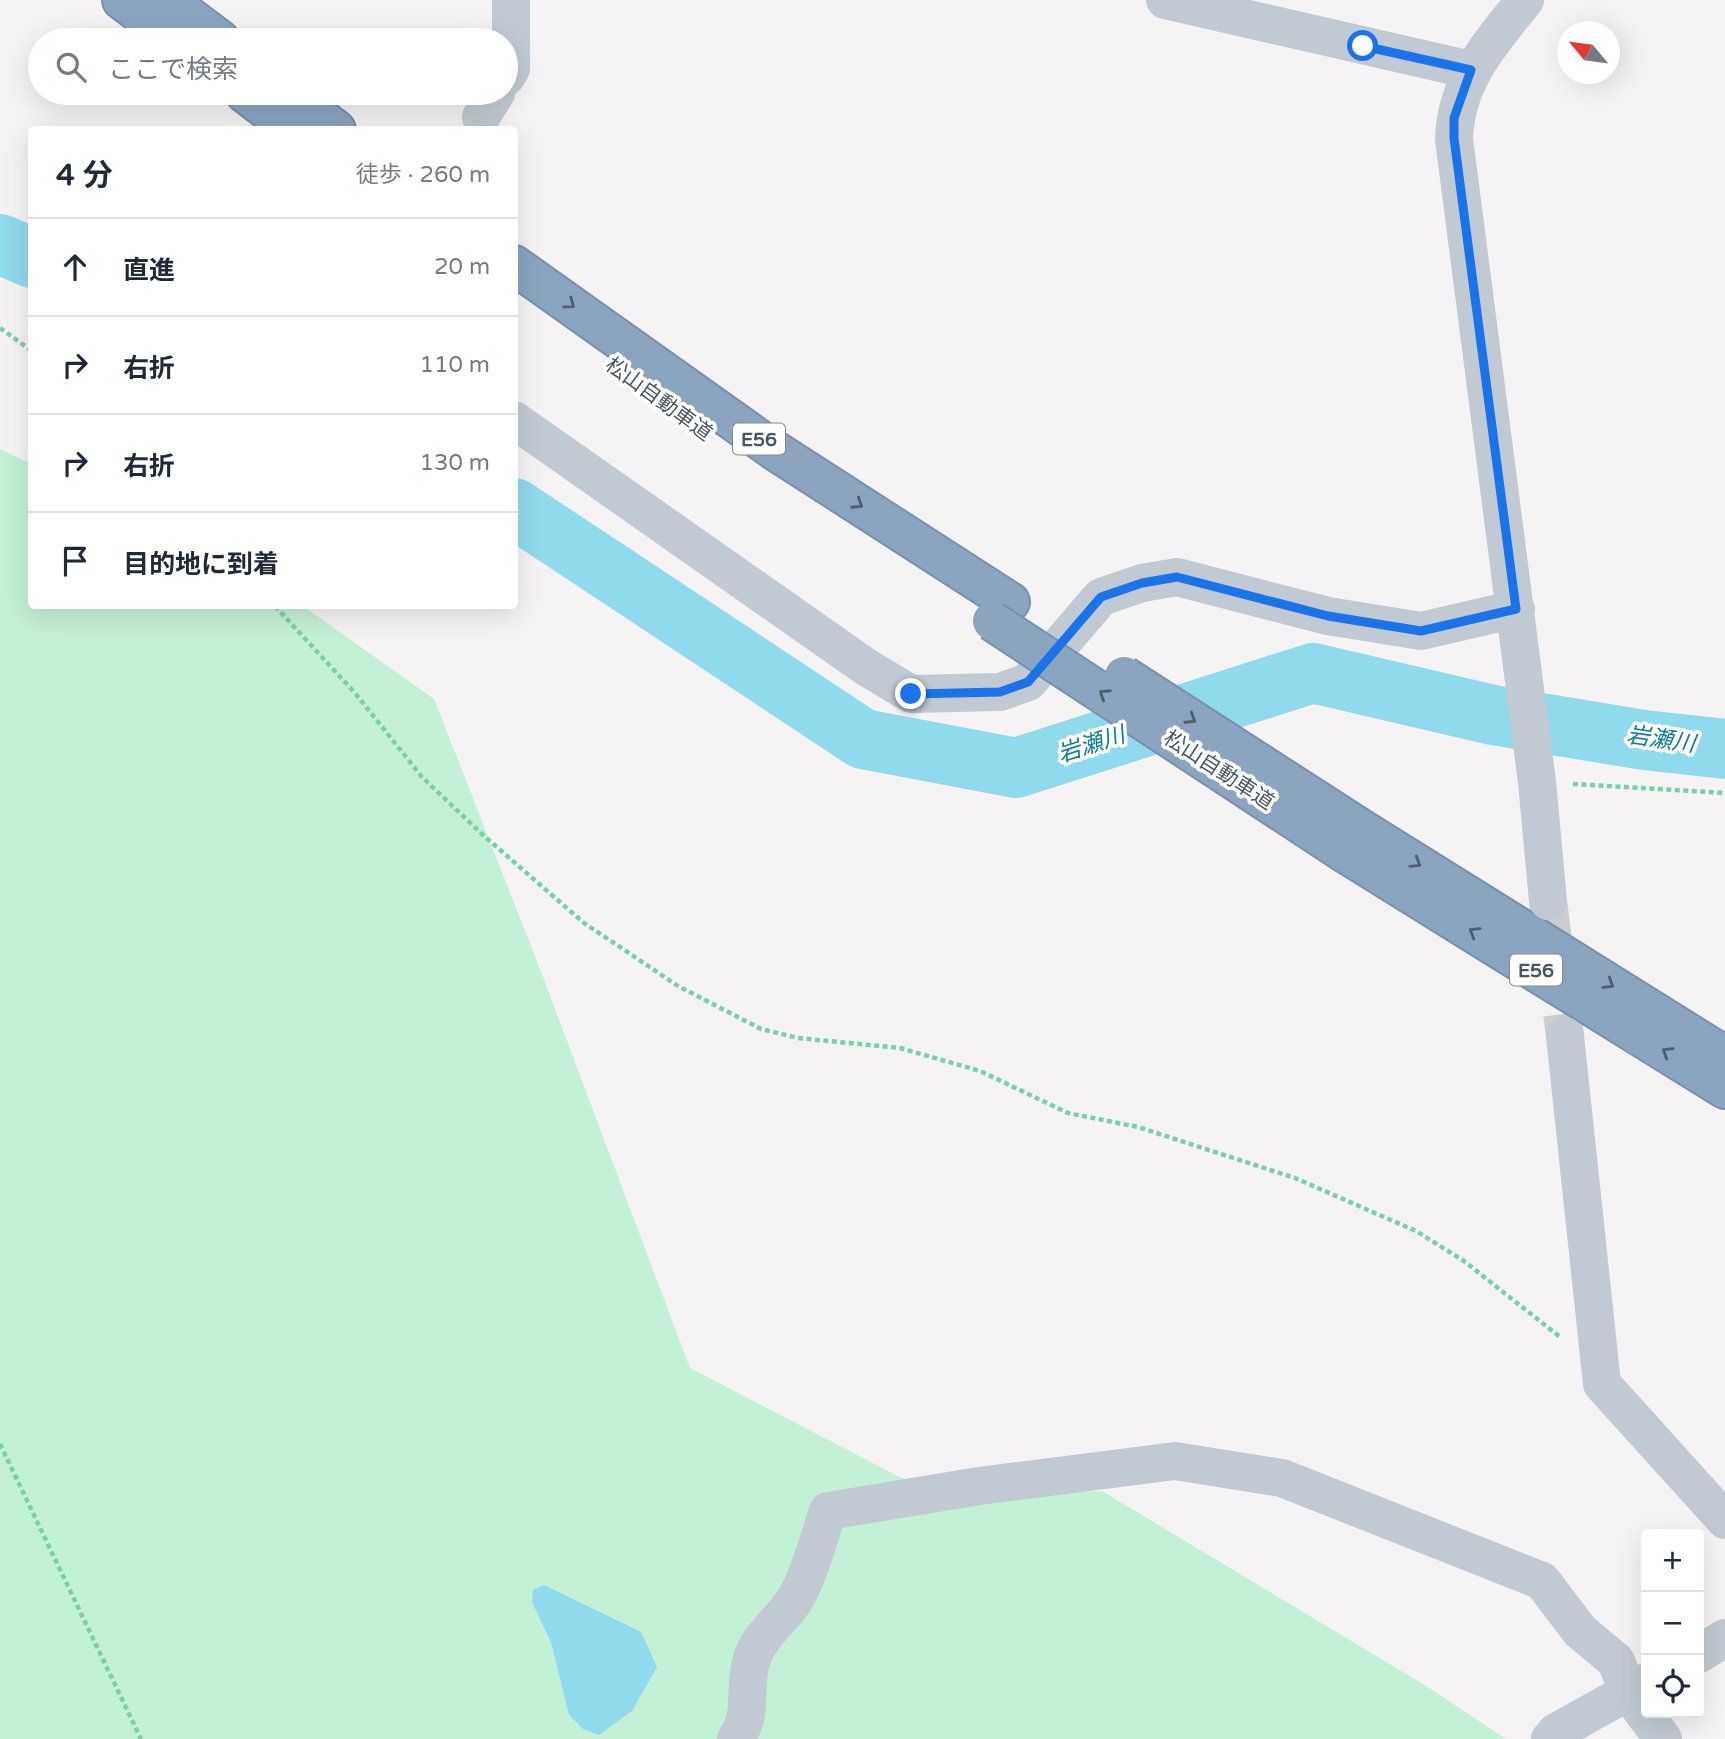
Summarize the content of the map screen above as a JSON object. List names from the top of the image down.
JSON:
{
  "streets": {
    "highway": ["松山自動車道", "E56"]
  },
  "water": ["岩瀬川"],
  "north": "top left",
  "page": {
    "search": "ここで検索",
    "heading": ["4 分", "徒歩 · 260 m"],
    "list": [
      ["直進", "20 m"],
      ["右折", "110 m"],
      ["右折", "130 m"],
      "目的地に到着"
    ],
    "map_buttons": ["+", "−"]
  }
}
